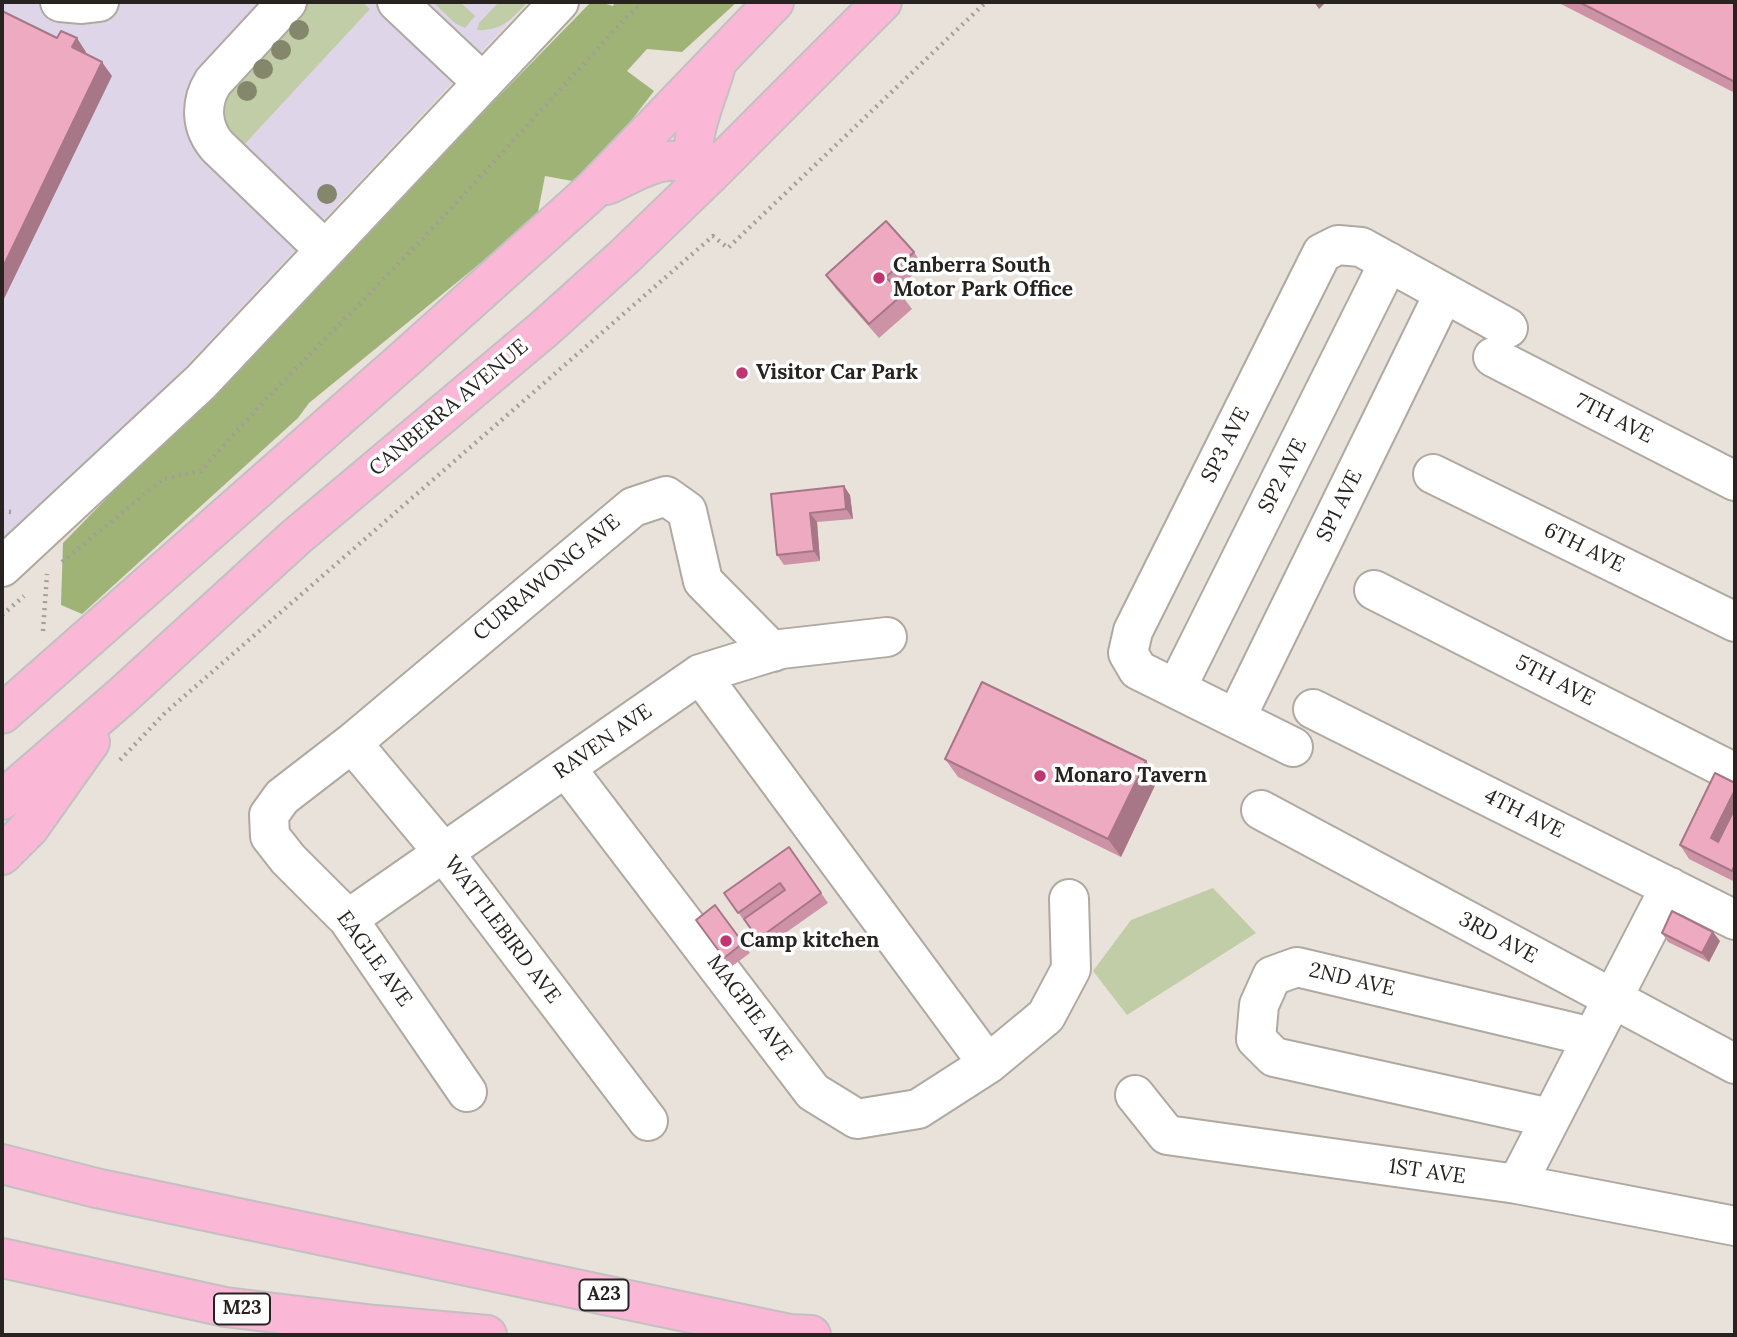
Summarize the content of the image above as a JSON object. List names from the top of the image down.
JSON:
{
  "streets": {
    "highway": ["CANBERRA AVENUE", "A23", "M23"],
    "street": [
      "7TH AVE",
      "SP3 AVE",
      "SP2 AVE",
      "SP1 AVE",
      "6TH AVE",
      "CURRAWONG AVE",
      "5TH AVE",
      "RAVEN AVE",
      "4TH AVE",
      "WATTLEBIRD AVE",
      "3RD AVE",
      "EAGLE AVE",
      "2ND AVE",
      "MAGPIE AVE",
      "1ST AVE"
    ]
  },
  "crossings": [
    ["7TH AVE", "SP3 AVE"],
    ["SP3 AVE", "SP2 AVE"],
    ["SP3 AVE", "SP1 AVE"],
    ["CURRAWONG AVE", "RAVEN AVE"],
    ["CURRAWONG AVE", "WATTLEBIRD AVE"],
    ["CURRAWONG AVE", "EAGLE AVE"],
    ["RAVEN AVE", "WATTLEBIRD AVE"],
    ["RAVEN AVE", "EAGLE AVE"],
    ["RAVEN AVE", "MAGPIE AVE"]
  ],
  "places": [
    "Canberra South Motor Park Office",
    "Visitor Car Park",
    "Monaro Tavern",
    "Camp kitchen"
  ]
}
